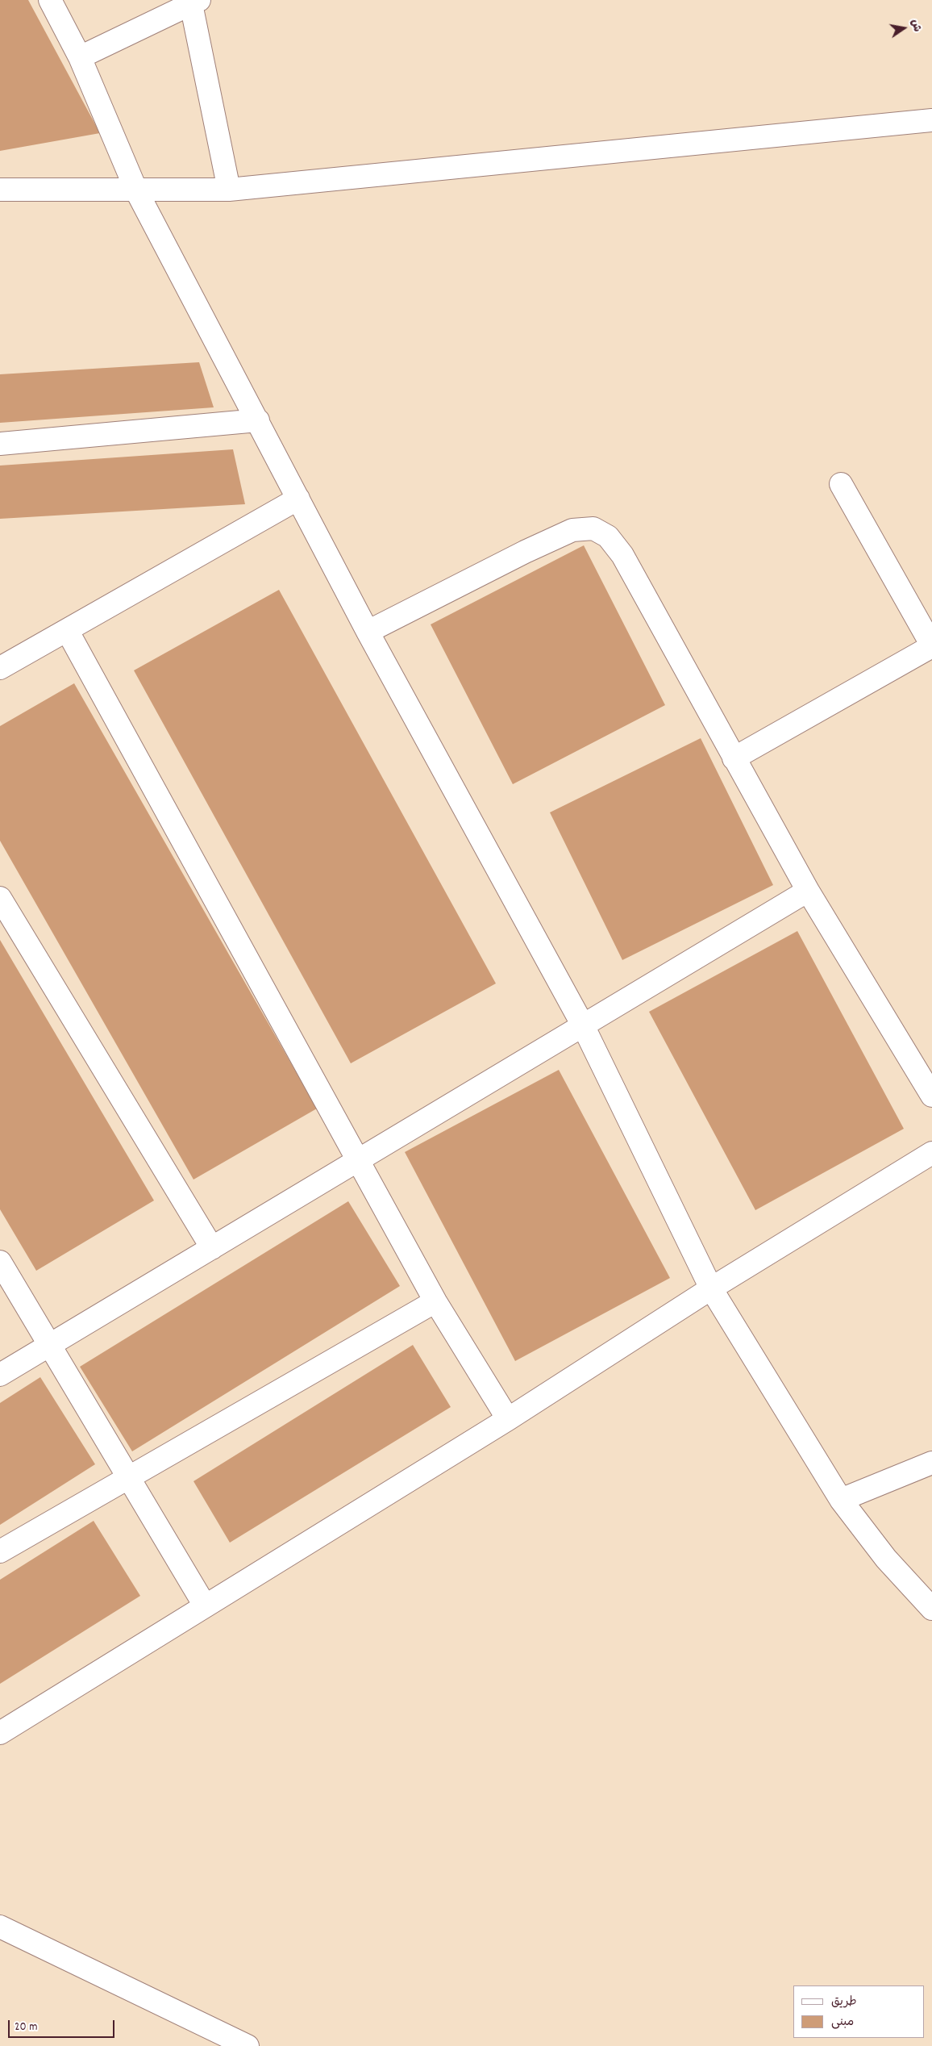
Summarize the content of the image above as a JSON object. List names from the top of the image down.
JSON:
{
  "legend": ["طريق", "مبنى"],
  "scale_bar": "20 m",
  "north": "right"
}
